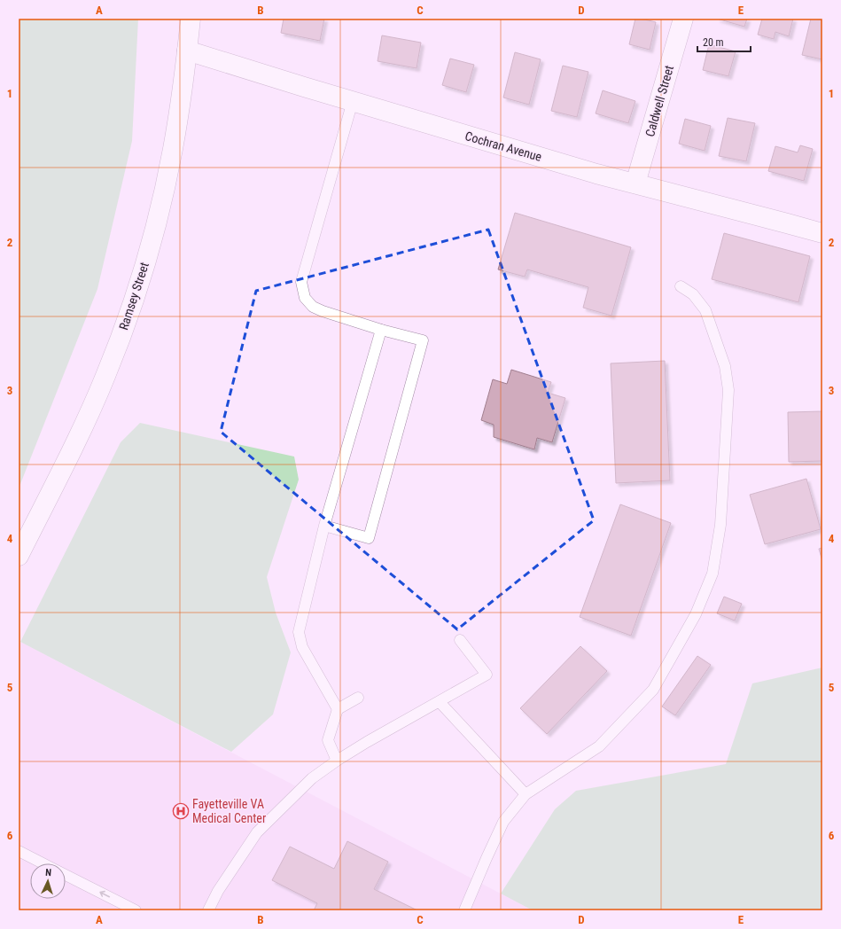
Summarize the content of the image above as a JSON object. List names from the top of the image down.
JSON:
{
  "streets": {
    "street": ["Caldwell Street", "Cochran Avenue", "Ramsey Street"]
  },
  "crossings": [
    ["Caldwell Street", "Cochran Avenue"],
    ["Cochran Avenue", "Ramsey Street"]
  ],
  "places": {
    "hospital": ["Fayetteville VA Medical Center"]
  },
  "scale_bar": "20 m",
  "north": "top",
  "grid": {
    "columns": [
      "A",
      "B",
      "C",
      "D",
      "E"
    ],
    "rows": [
      "1",
      "2",
      "3",
      "4",
      "5",
      "6"
    ]
  }
}
